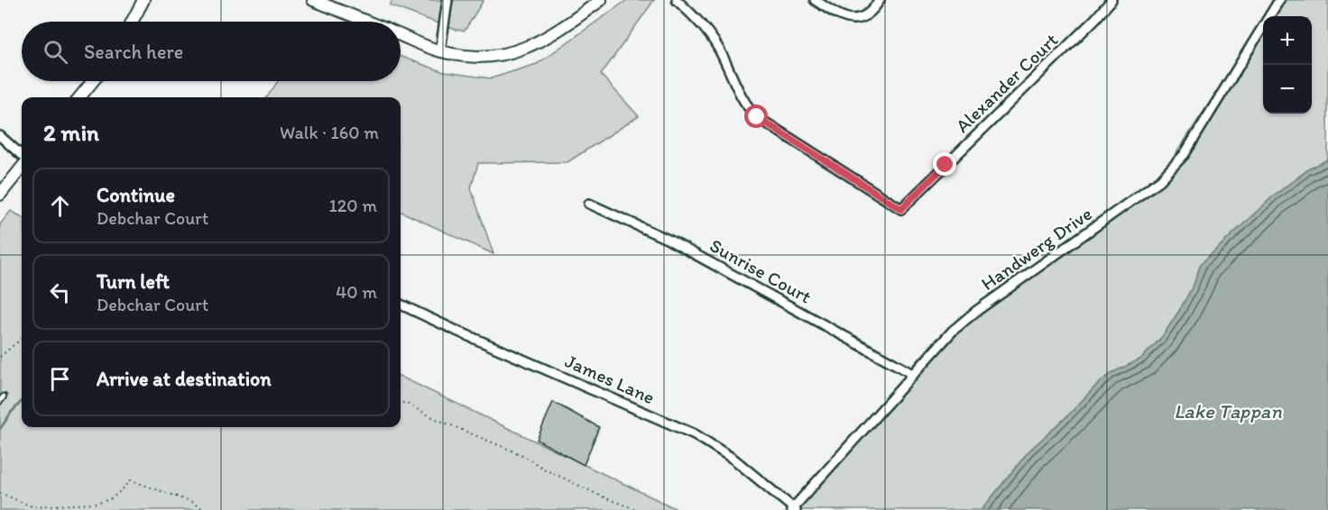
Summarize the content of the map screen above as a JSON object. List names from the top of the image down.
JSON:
{
  "streets": {
    "street": [
      "Alexander Court",
      "Handwerg Drive",
      "Sunrise Court",
      "James Lane"
    ]
  },
  "crossings": [
    ["Handwerg Drive", "Sunrise Court"],
    ["Handwerg Drive", "James Lane"]
  ],
  "water": ["Lake Tappan"],
  "page": {
    "map_buttons": ["+", "−"],
    "search": "Search here",
    "heading": ["2 min", "Walk · 160 m"],
    "list": [
      ["Continue", "Debchar Court", "120 m"],
      ["Turn left", "Debchar Court", "40 m"],
      "Arrive at destination"
    ]
  }
}
